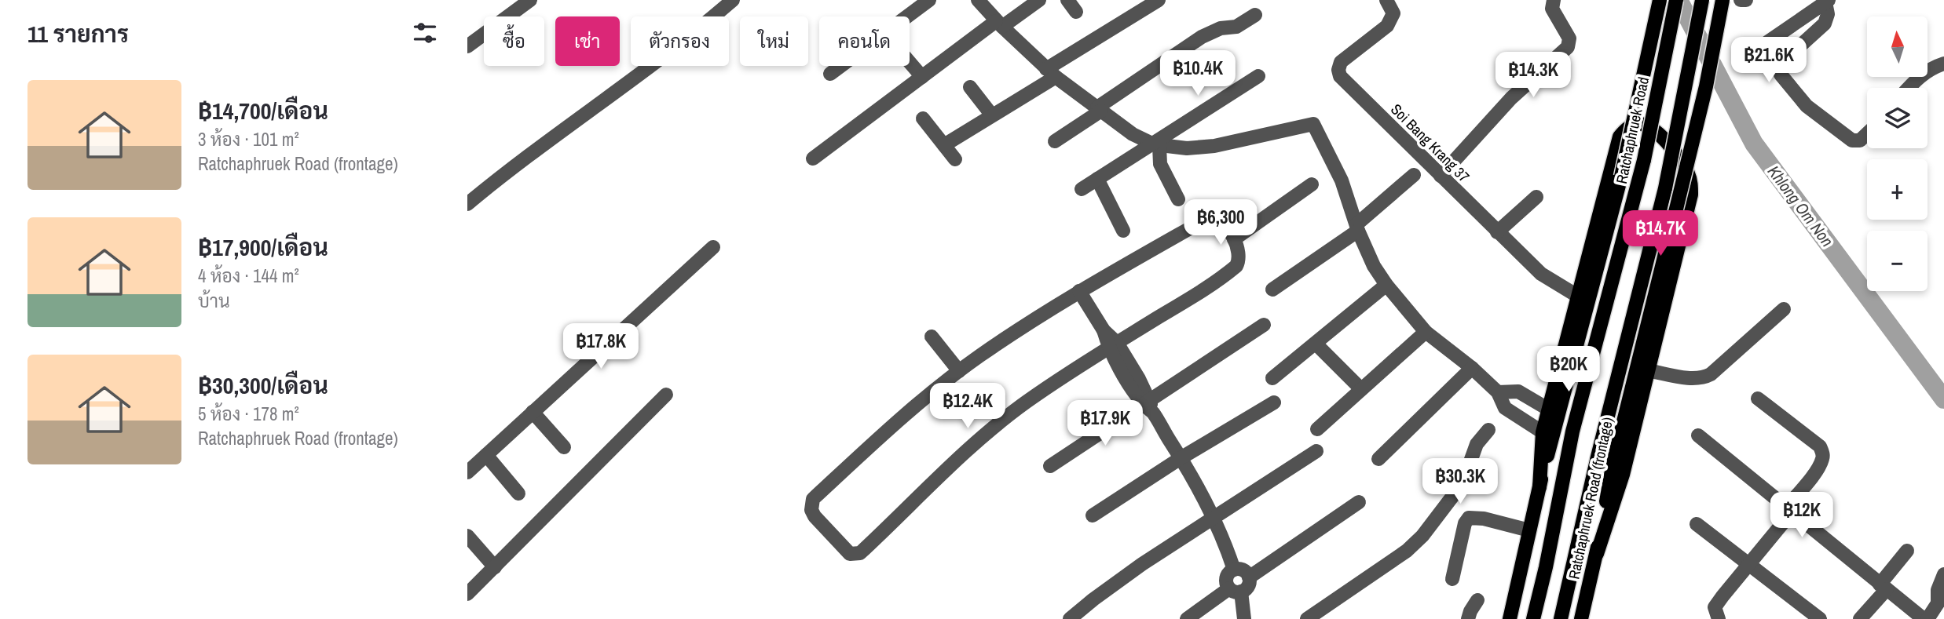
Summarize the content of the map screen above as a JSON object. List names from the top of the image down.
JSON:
{
  "streets": {
    "main road": ["Ratchaphruek Road", "Ratchaphruek Road (frontage)"],
    "street": ["Soi Bang Krang 37"]
  },
  "water": ["Khlong Om Non"],
  "north": "top",
  "page": {
    "heading": "11 รายการ",
    "map_buttons": ["+", "−"],
    "chip": [
      "ซื้อ",
      "เช่า",
      "ตัวกรอง",
      "ใหม่",
      "คอนโด"
    ],
    "price": [
      "฿21.6K",
      "฿10.4K",
      "฿14.3K",
      "฿6,300",
      "฿14.7K",
      "฿17.8K",
      "฿20K",
      "฿12.4K",
      "฿17.9K",
      "฿30.3K",
      "฿12K"
    ],
    "list": [
      {
        "name": "฿14,700/เดือน",
        "note": "3 ห้อง · 101 m² · Ratchaphruek Road (frontage)"
      },
      {
        "name": "฿17,900/เดือน",
        "note": "4 ห้อง · 144 m² · บ้าน"
      },
      {
        "name": "฿30,300/เดือน",
        "note": "5 ห้อง · 178 m² · Ratchaphruek Road (frontage)"
      }
    ]
  }
}
